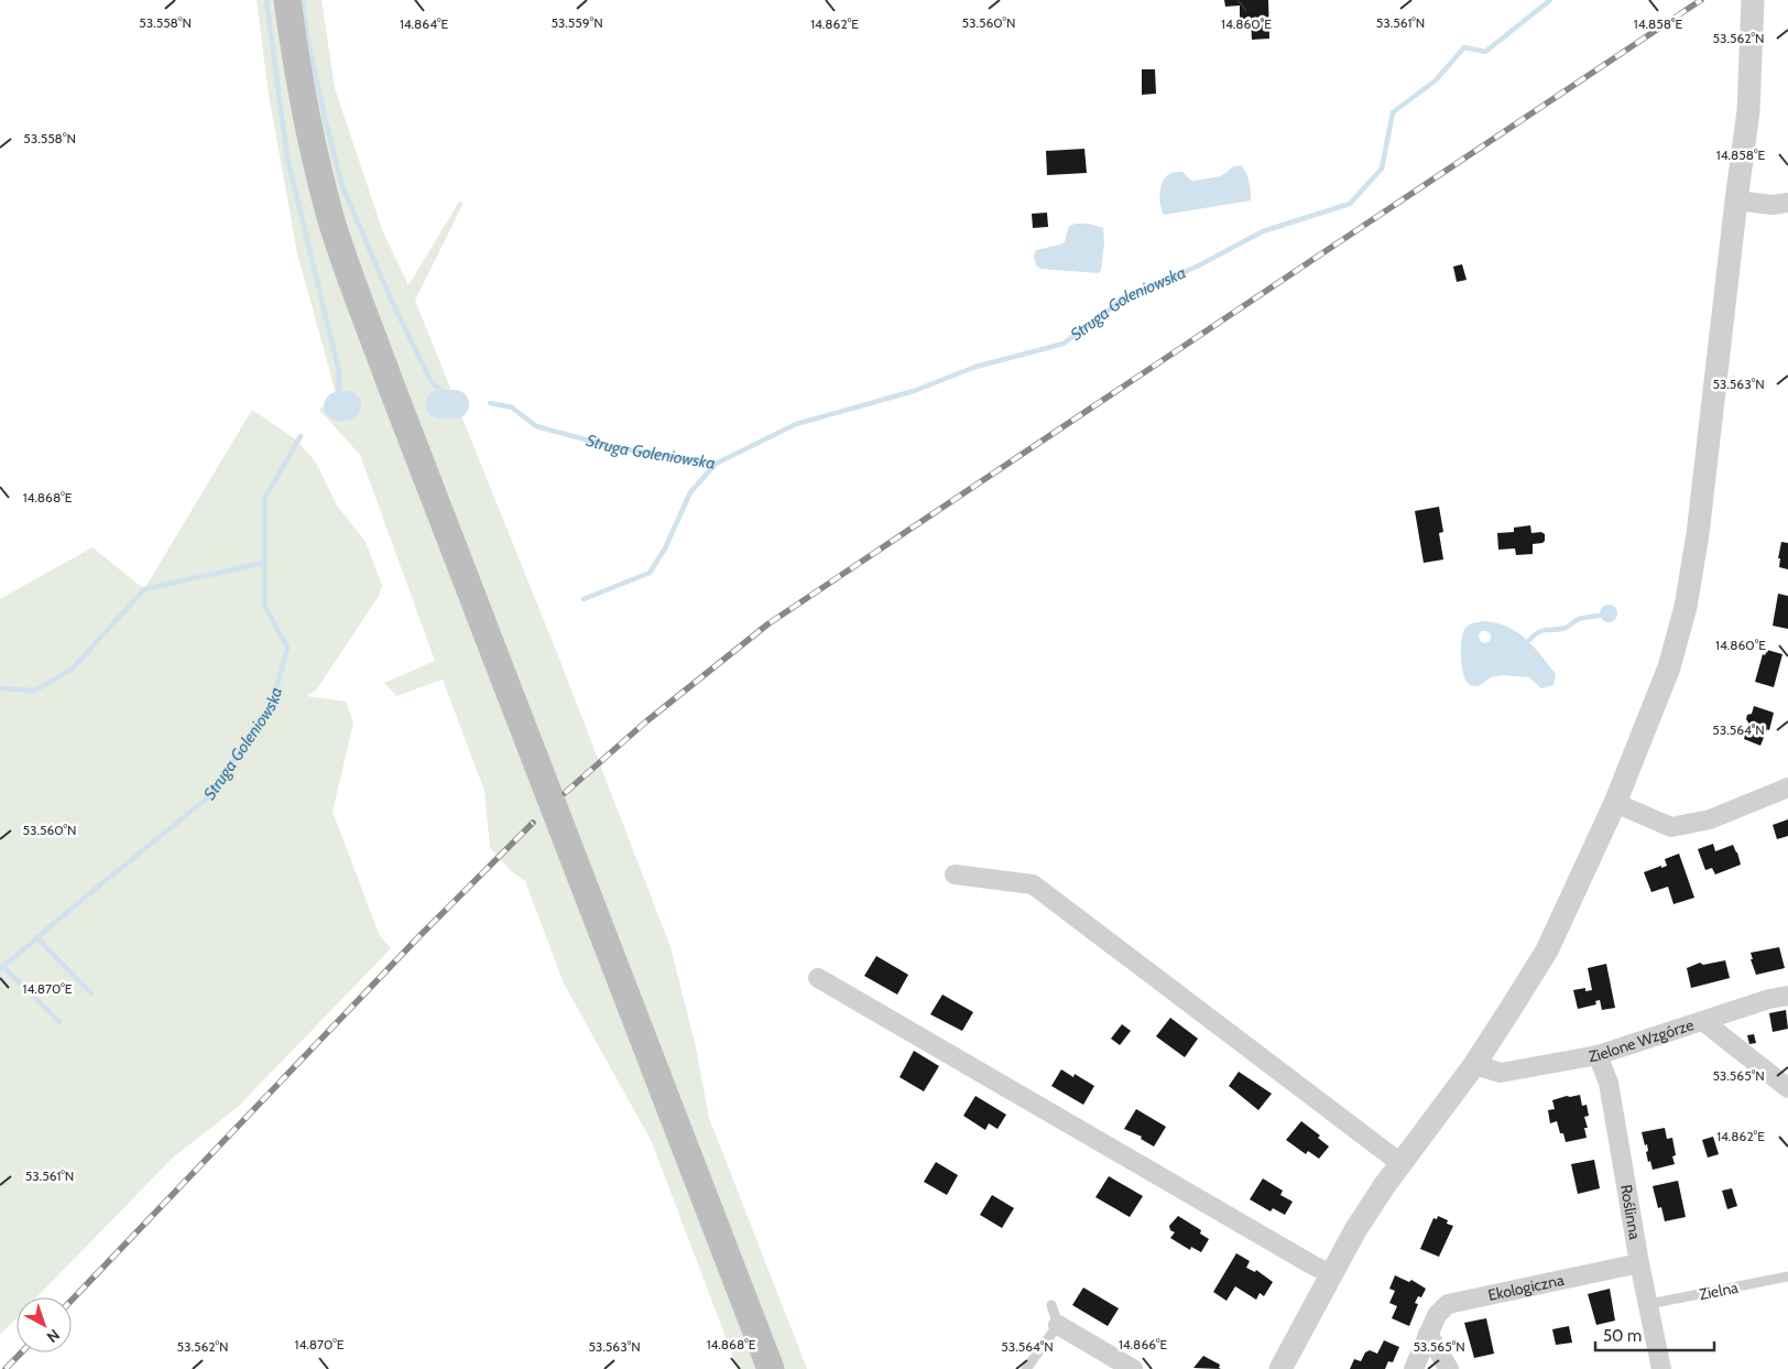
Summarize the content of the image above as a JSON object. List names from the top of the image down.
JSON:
{
  "streets": {
    "street": ["Zielone Wzgórze", "Roślinna", "Ekologiczna"],
    "lane": ["Zielna"]
  },
  "crossings": [
    ["Zielone Wzgórze", "Roślinna"],
    ["Roślinna", "Ekologiczna"],
    ["Roślinna", "Zielna"]
  ],
  "water": ["Struga Goleniowska"],
  "scale_bar": "50 m",
  "north": "bottom right",
  "coordinates": [
    "53.558°N",
    "53.559°N",
    "53.560°N",
    "53.561°N",
    "14.858°E",
    "14.864°E",
    "14.862°E",
    "14.860°E",
    "53.562°N",
    "53.563°N",
    "14.868°E",
    "53.564°N",
    "14.870°E",
    "53.565°N",
    "14.866°E"
  ]
}
